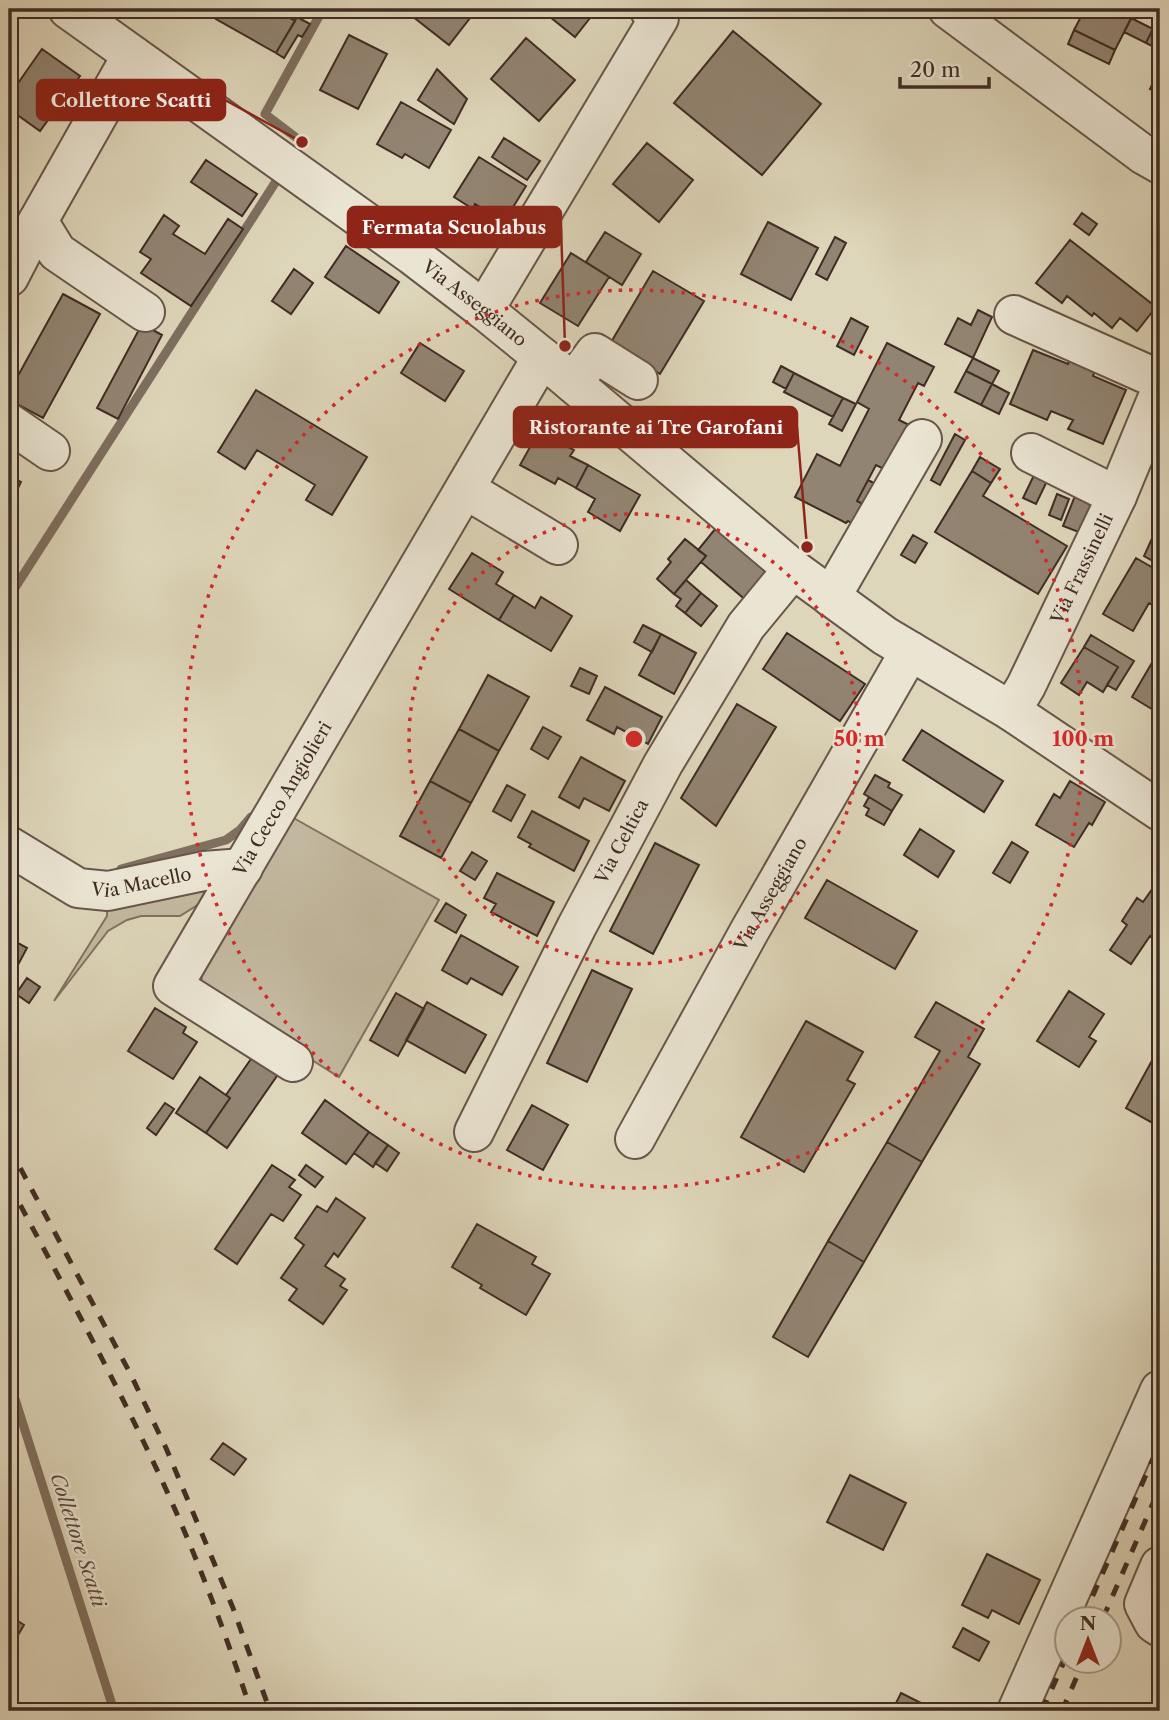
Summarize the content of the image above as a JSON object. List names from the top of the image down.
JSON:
{
  "streets": {
    "street": [
      "Via Asseggiano",
      "Via Frassinelli",
      "Via Cecco Angiolieri",
      "Via Celtica",
      "Via Macello"
    ]
  },
  "crossings": [
    ["Via Asseggiano", "Via Frassinelli"],
    ["Via Asseggiano", "Via Cecco Angiolieri"],
    ["Via Asseggiano", "Via Celtica"],
    ["Via Cecco Angiolieri", "Via Macello"]
  ],
  "water": ["Collettore Scatti"],
  "places": ["Collettore Scatti", "Fermata Scuolabus", "Ristorante ai Tre Garofani"],
  "scale_bar": "20 m",
  "north": "top",
  "rings": ["50 m", "100 m"]
}
